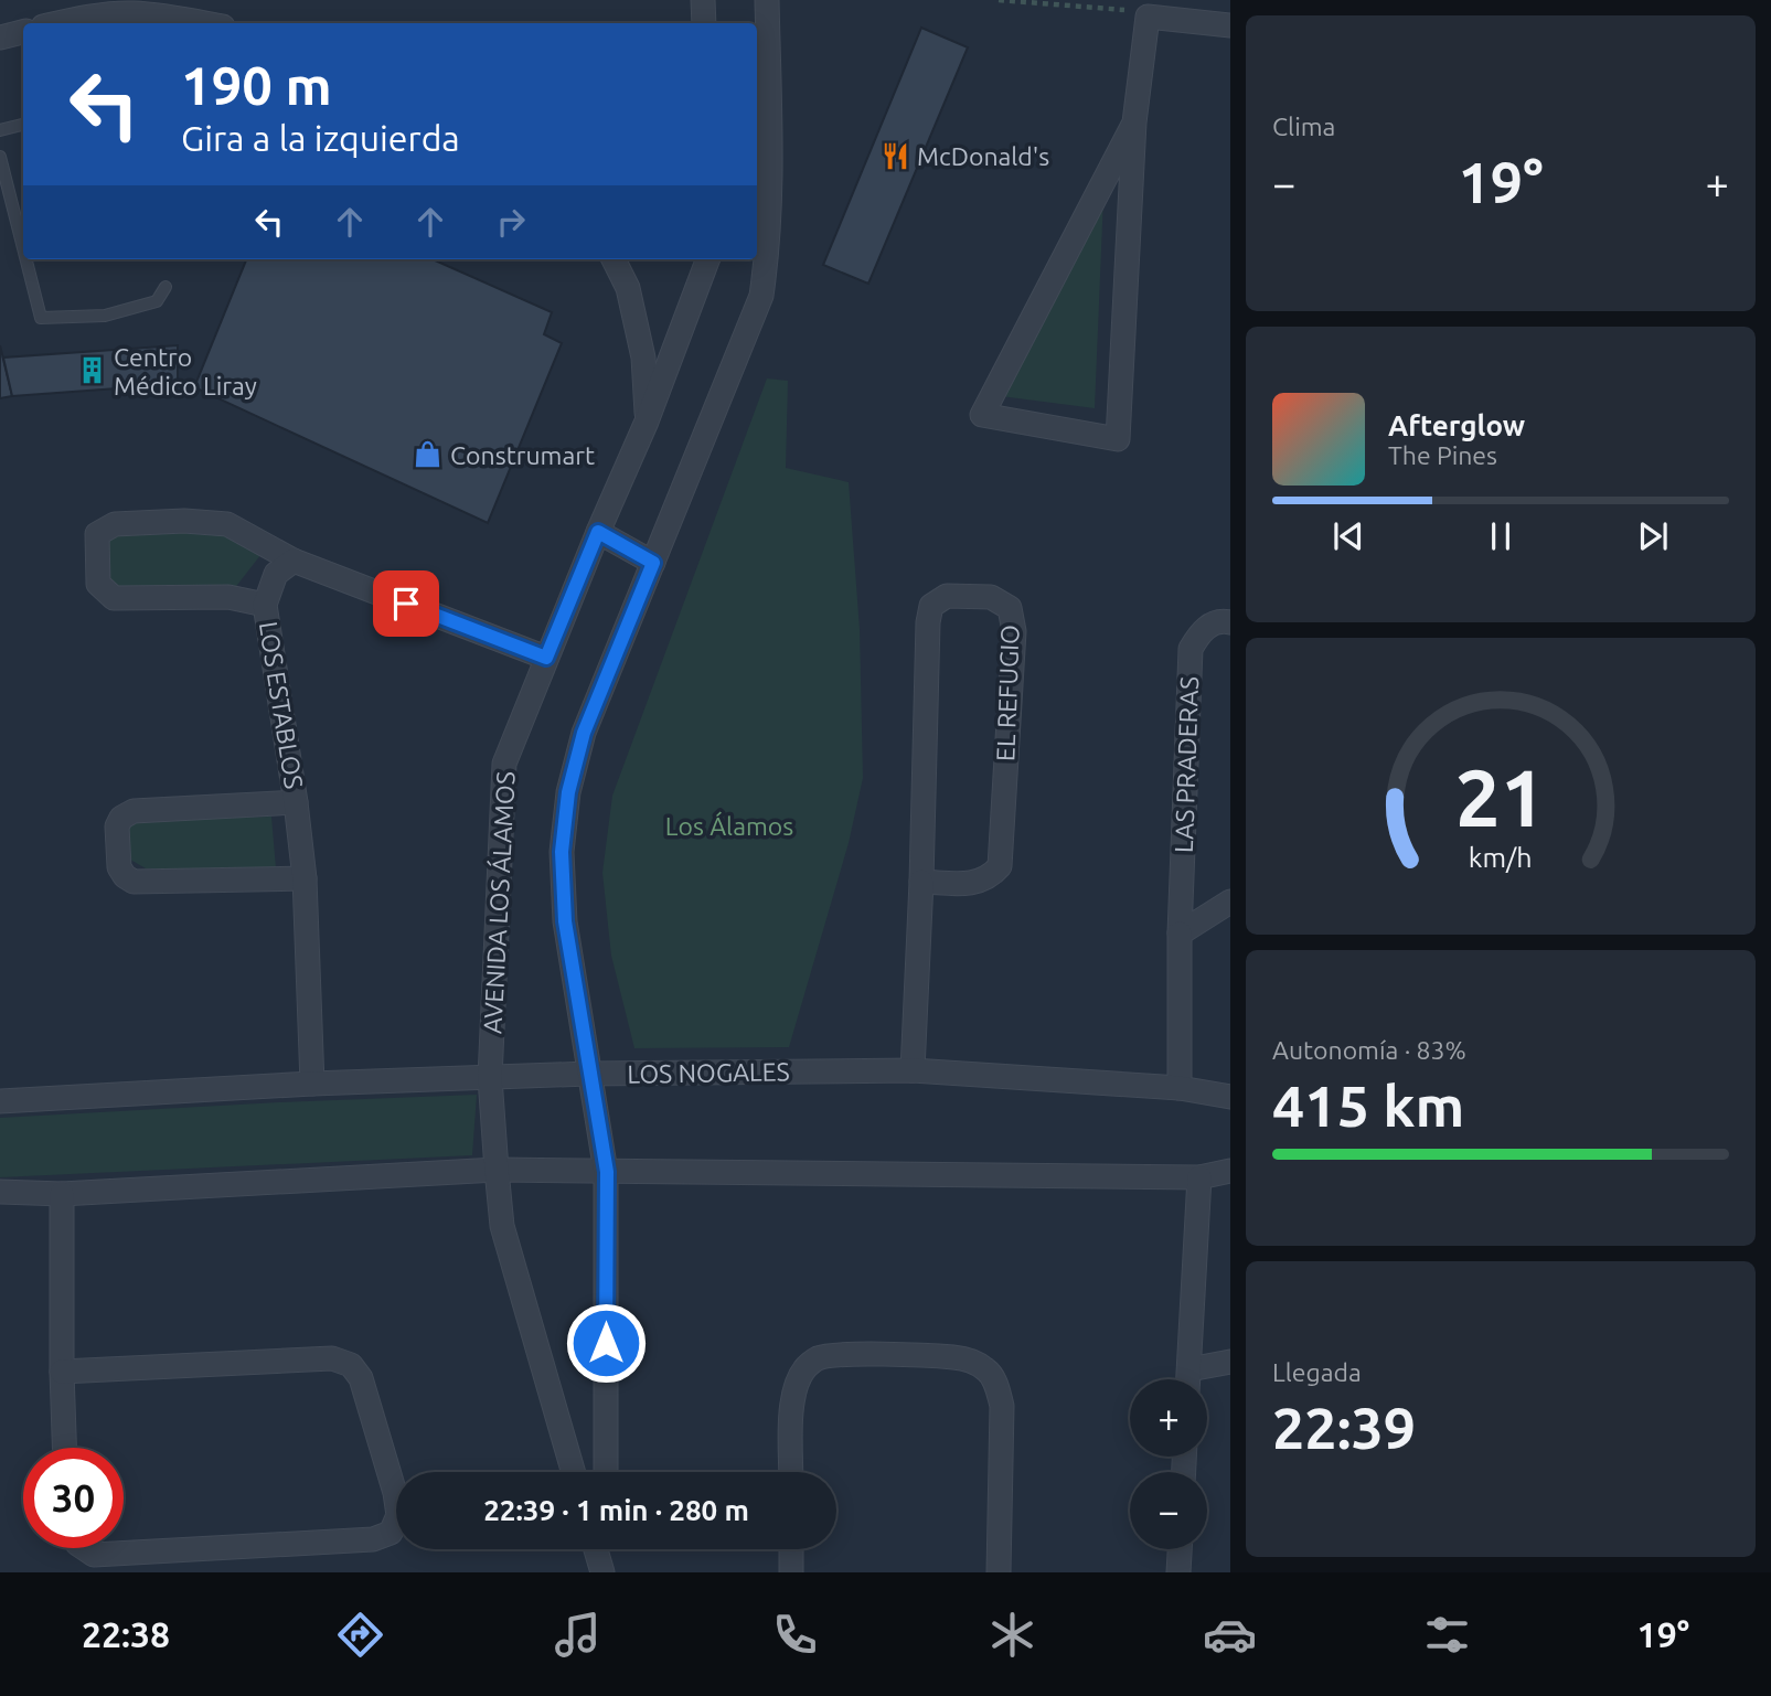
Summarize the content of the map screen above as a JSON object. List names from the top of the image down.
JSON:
{
  "streets": {
    "street": [
      "EL REFUGIO",
      "LOS ESTABLOS",
      "LAS PRADERAS",
      "AVENIDA LOS ÁLAMOS",
      "LOS NOGALES"
    ]
  },
  "crossings": [
    ["EL REFUGIO", "LOS NOGALES"],
    ["LOS ESTABLOS", "LOS NOGALES"],
    ["LAS PRADERAS", "LOS NOGALES"],
    ["AVENIDA LOS ÁLAMOS", "LOS NOGALES"]
  ],
  "parks": ["Los Álamos"],
  "places": {
    "restaurant": ["McDonald's"],
    "building": ["Centro Médico Liray"],
    "shop": ["Construmart"]
  },
  "page": {
    "tile": [
      "Clima",
      ["Autonomía · 83%", "415 km"],
      ["Llegada", "22:39"]
    ],
    "turn": ["190 m", "Gira a la izquierda"],
    "heat": ["−", "19°", "+"],
    "song": ["Afterglow", "The Pines"],
    "map_buttons": ["+", "−"],
    "limit": "30",
    "trip": "22:39 · 1 min · 280 m",
    "tabs": ["22:38", "19°"],
    "gauge": ["21", "km/h"]
  }
}
